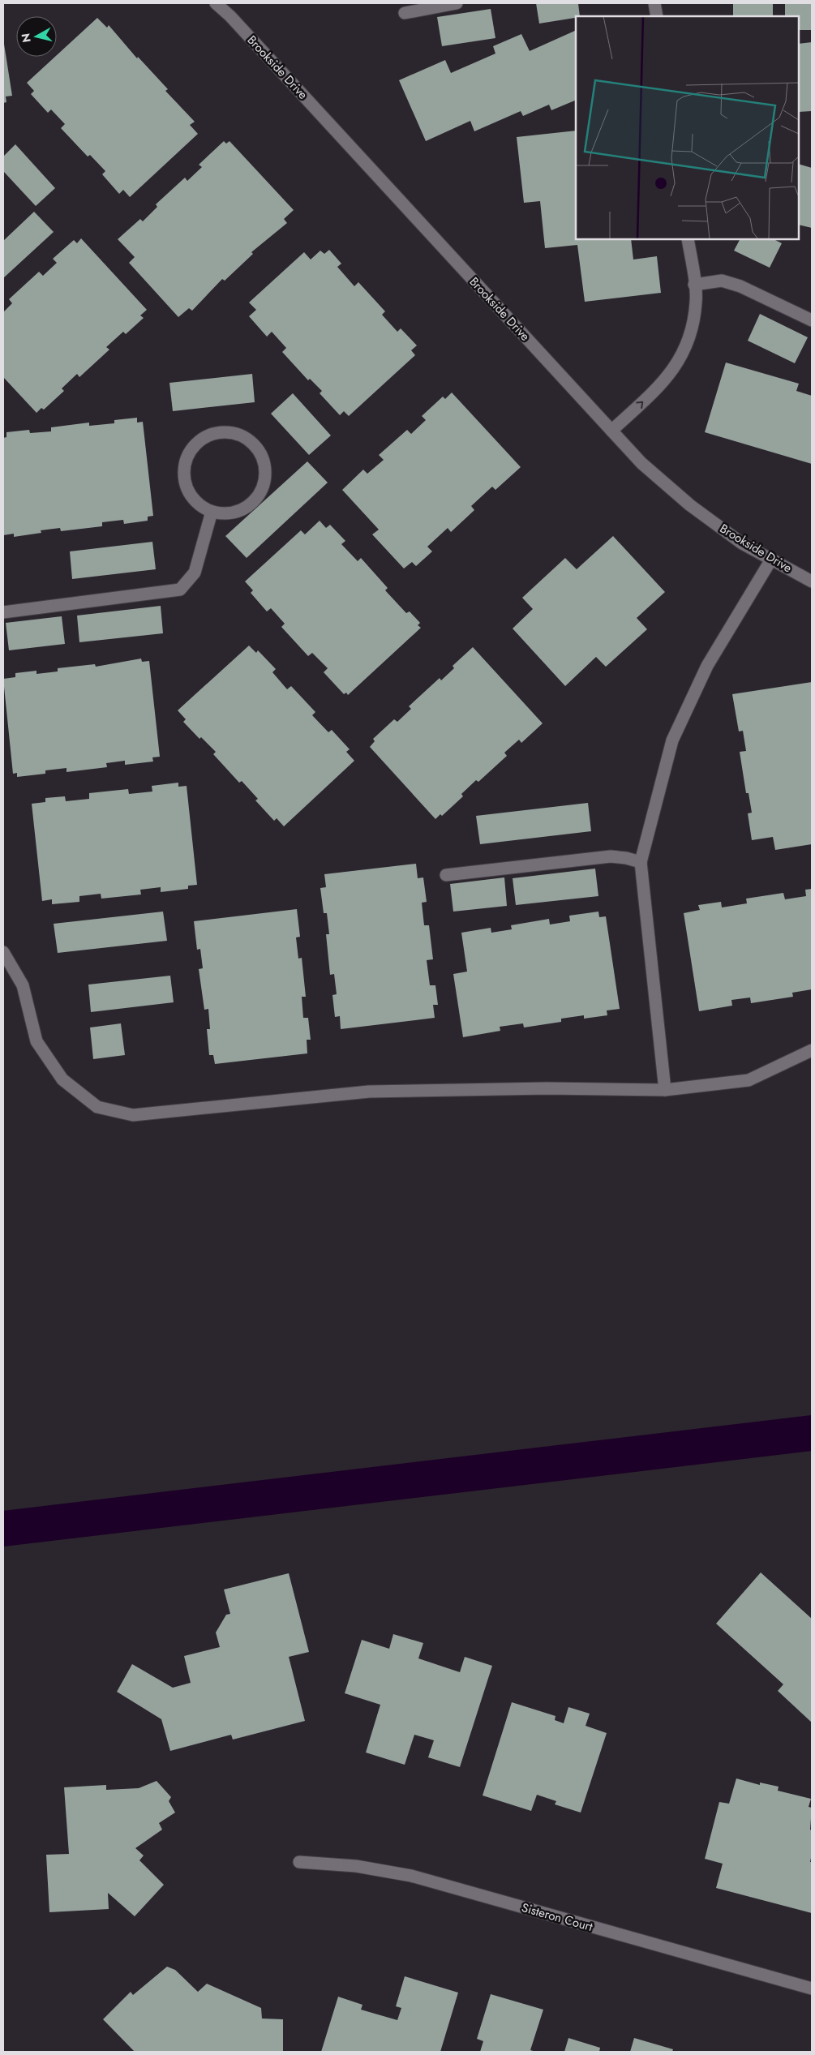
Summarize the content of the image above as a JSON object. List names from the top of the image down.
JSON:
{
  "streets": {
    "street": ["Brookside Drive", "Sisteron Court"]
  },
  "north": "left"
}
